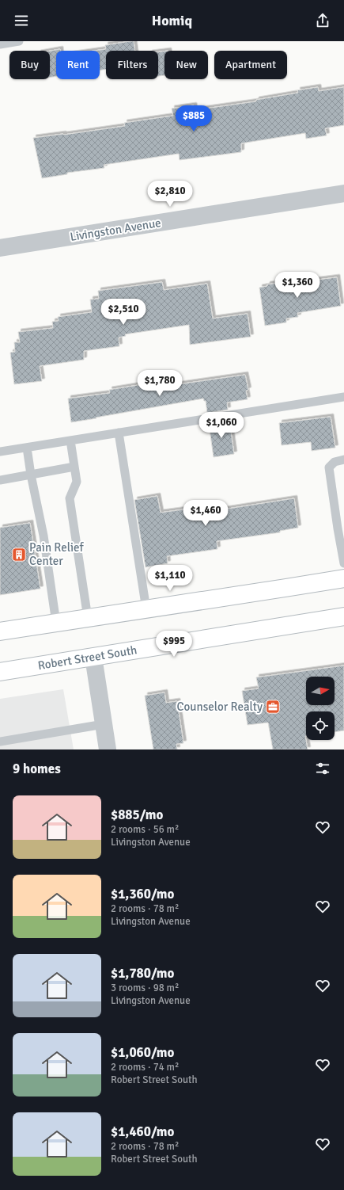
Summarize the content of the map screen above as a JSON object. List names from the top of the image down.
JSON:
{
  "streets": {
    "main road": ["Robert Street South"],
    "street": ["Livingston Avenue"]
  },
  "places": {
    "building": ["Pain Relief Center"],
    "office": ["Counselor Realty"]
  },
  "north": "right",
  "page": {
    "header": "Homiq",
    "chip": [
      "Buy",
      "Rent",
      "Filters",
      "New",
      "Apartment"
    ],
    "price": [
      "$885",
      "$2,810",
      "$1,360",
      "$2,510",
      "$1,780",
      "$1,060",
      "$1,460",
      "$1,110",
      "$995"
    ],
    "heading": "9 homes",
    "list": [
      {
        "name": "$885/mo",
        "note": "2 rooms · 56 m² · Livingston Avenue"
      },
      {
        "name": "$1,360/mo",
        "note": "2 rooms · 78 m² · Livingston Avenue"
      },
      {
        "name": "$1,780/mo",
        "note": "3 rooms · 98 m² · Livingston Avenue"
      },
      {
        "name": "$1,060/mo",
        "note": "2 rooms · 74 m² · Robert Street South"
      },
      {
        "name": "$1,460/mo",
        "note": "2 rooms · 78 m² · Robert Street South"
      }
    ]
  }
}
